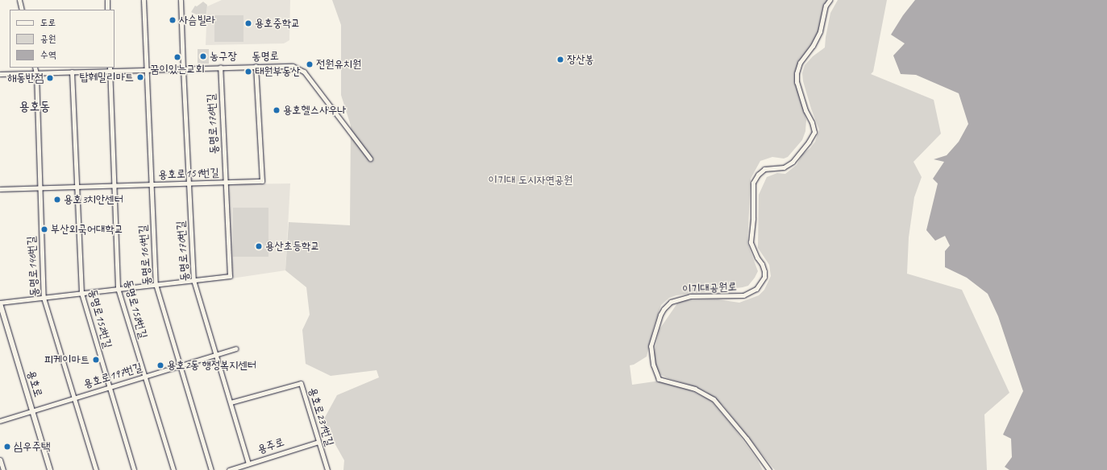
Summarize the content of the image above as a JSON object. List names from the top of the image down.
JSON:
{
  "streets": {
    "main road": ["용호로"],
    "street": [
      "동명로",
      "동명로176번길",
      "용호로159번길",
      "동명로170번길",
      "동명로164번길",
      "동명로146번길",
      "이기대공원로",
      "동명로158번길",
      "동명로152번길",
      "용호로197번길",
      "용호로231번길",
      "용주로"
    ]
  },
  "crossings": [
    ["동명로", "동명로176번길"],
    ["동명로", "용호로159번길"],
    ["동명로", "동명로170번길"],
    ["동명로", "동명로164번길"],
    ["동명로", "동명로146번길"],
    ["동명로", "동명로158번길"],
    ["동명로", "동명로152번길"],
    ["동명로176번길", "용호로159번길"],
    ["동명로176번길", "동명로170번길"],
    ["용호로159번길", "동명로170번길"],
    ["용호로159번길", "동명로164번길"],
    ["용호로159번길", "동명로146번길"],
    ["용호로159번길", "동명로158번길"],
    ["용호로159번길", "동명로152번길"],
    ["동명로170번길", "용호로197번길"],
    ["동명로170번길", "용호로231번길"],
    ["동명로170번길", "용주로"],
    ["동명로164번길", "용호로197번길"],
    ["동명로146번길", "용호로197번길"],
    ["동명로158번길", "용호로197번길"],
    ["동명로152번길", "용호로197번길"],
    ["용호로197번길", "용호로"],
    ["용호로231번길", "용주로"]
  ],
  "districts": ["용호동"],
  "parks": ["이기대 도시자연공원"],
  "places": [
    "사슴빌라",
    "용호중학교",
    "농구장",
    "꿈이있는교회",
    "장산봉",
    "전원유치원",
    "태원부동산",
    "탑훼밀리마트",
    "해동반점",
    "용호헬스사우나",
    "용호3치안센터",
    "부산외국어대학교",
    "용산초등학교",
    "피케이마트",
    "용호2동 행정복지센터",
    "심우주택"
  ],
  "legend": ["도로", "공원", "수역"]
}
